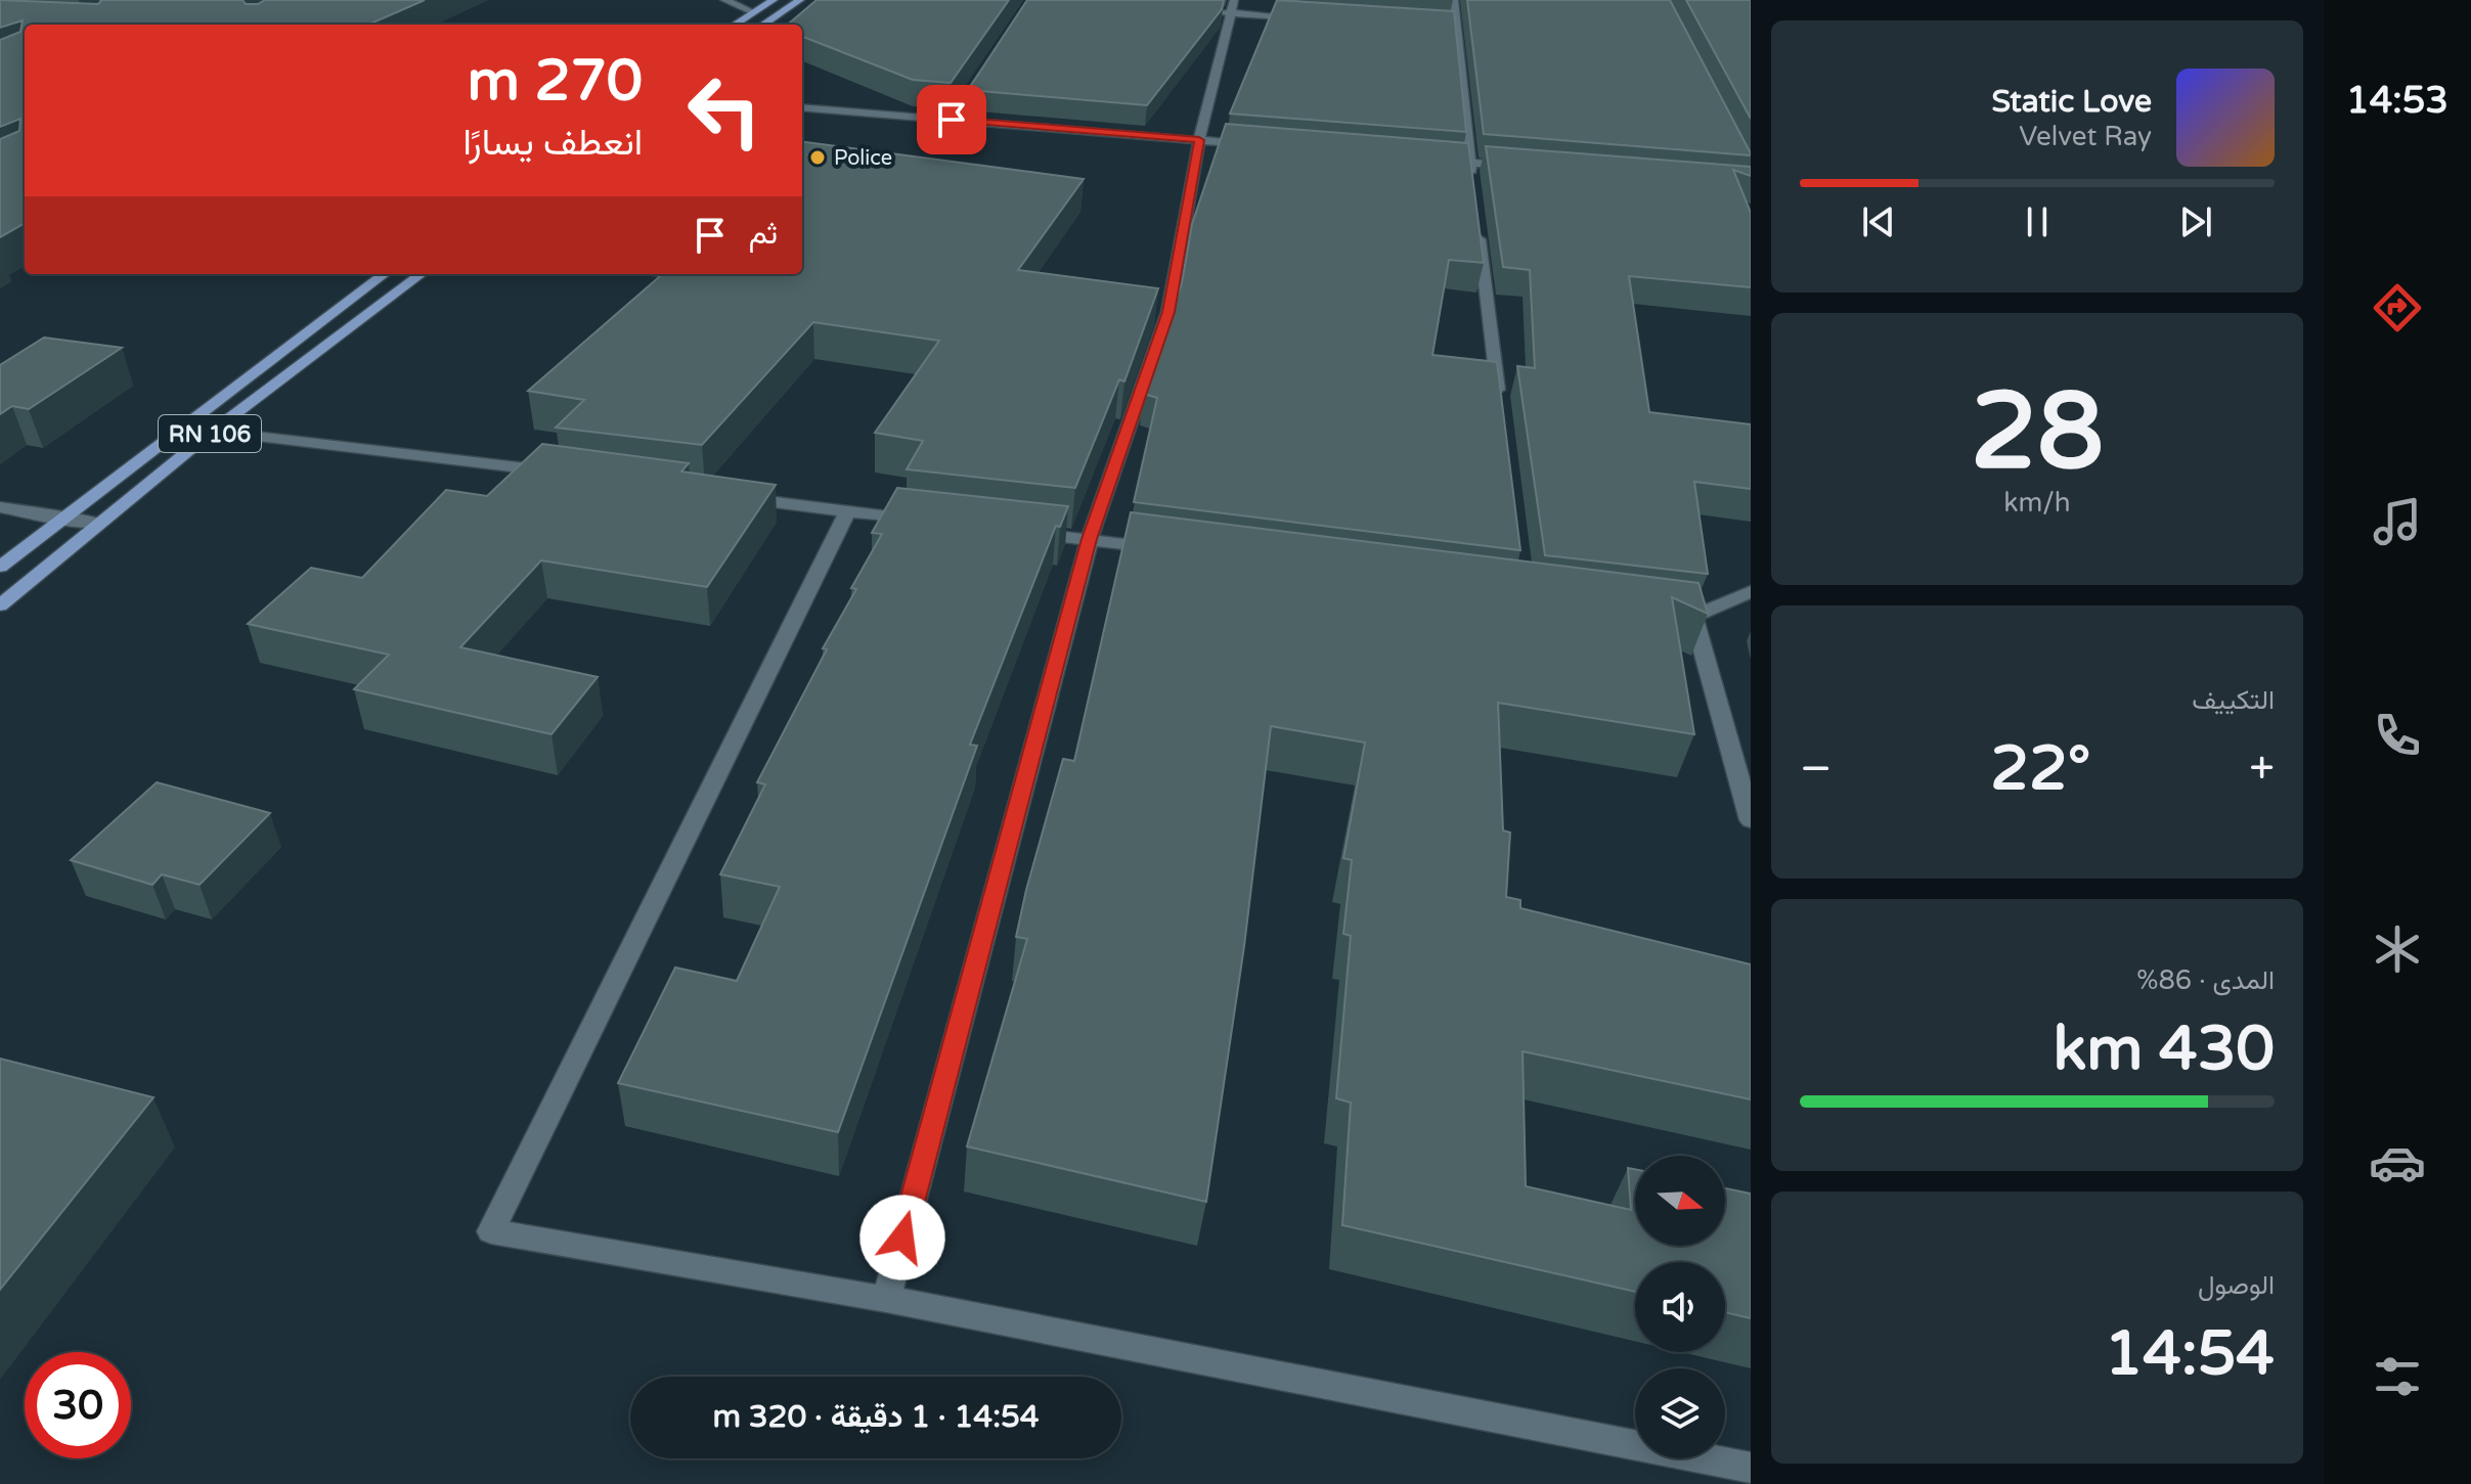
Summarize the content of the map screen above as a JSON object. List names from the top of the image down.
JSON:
{
  "streets": {
    "main road": ["RN 106"]
  },
  "places": ["Police"],
  "north": "right",
  "page": {
    "tabs": "14:53",
    "turn": ["270 m", "انعطف يسارًا"],
    "song": ["Static Love", "Velvet Ray"],
    "then": "ثم",
    "tile": [
      ["28", "km/h"],
      "التكييف",
      ["المدى · 86%", "430 km"],
      ["الوصول", "14:54"]
    ],
    "heat": ["−", "22°", "+"],
    "limit": "30",
    "trip": "14:54 · 1 دقيقة · 320 m"
  }
}
